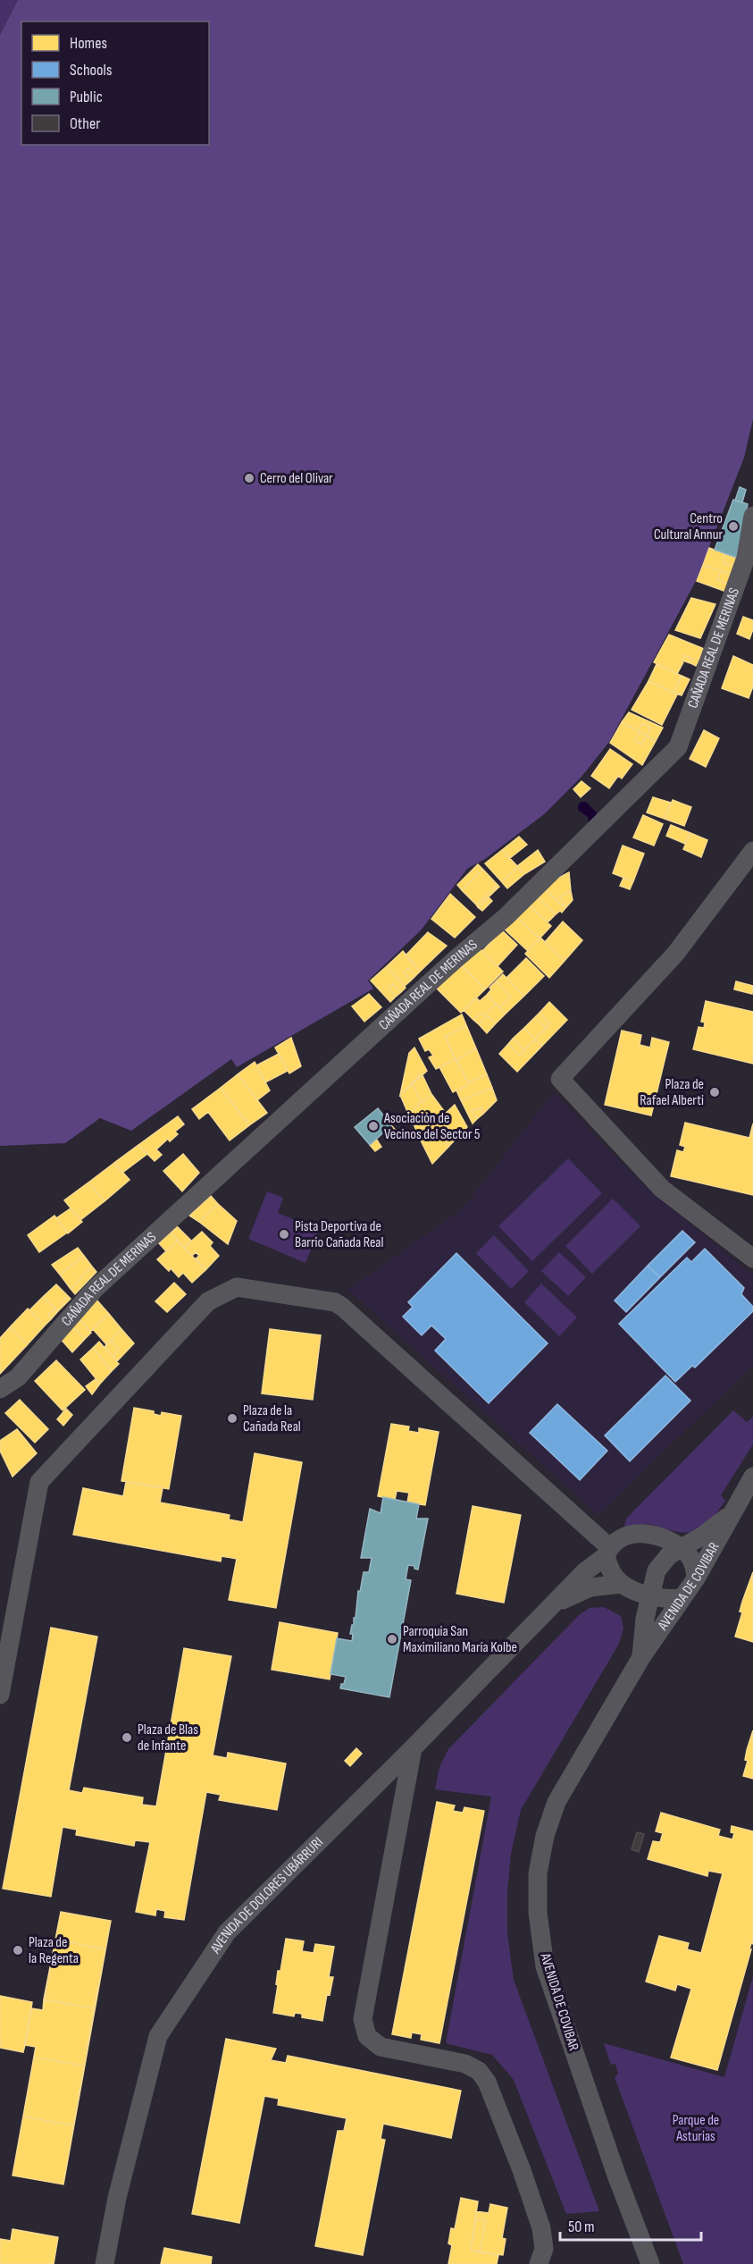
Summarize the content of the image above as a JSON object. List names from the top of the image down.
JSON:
{
  "streets": {
    "street": ["CAÑADA REAL DE MERINAS", "AVENIDA DE COVIBAR", "AVENIDA DE DOLORES UBÁRRURI"]
  },
  "crossings": [
    ["AVENIDA DE COVIBAR", "AVENIDA DE DOLORES UBÁRRURI"]
  ],
  "parks": ["Parque de Asturias"],
  "places": [
    "Cerro del Olivar",
    "Centro Cultural Annur",
    "Plaza de Rafael Alberti",
    "Asociación de Vecinos del Sector 5",
    "Pista Deportiva de Barrio Cañada Real",
    "Plaza de la Cañada Real",
    "Parroquia San Maximiliano María Kolbe",
    "Plaza de Blas de Infante",
    "Plaza de la Regenta"
  ],
  "legend": [
    "Homes",
    "Schools",
    "Public",
    "Other"
  ],
  "scale_bar": "50 m"
}
